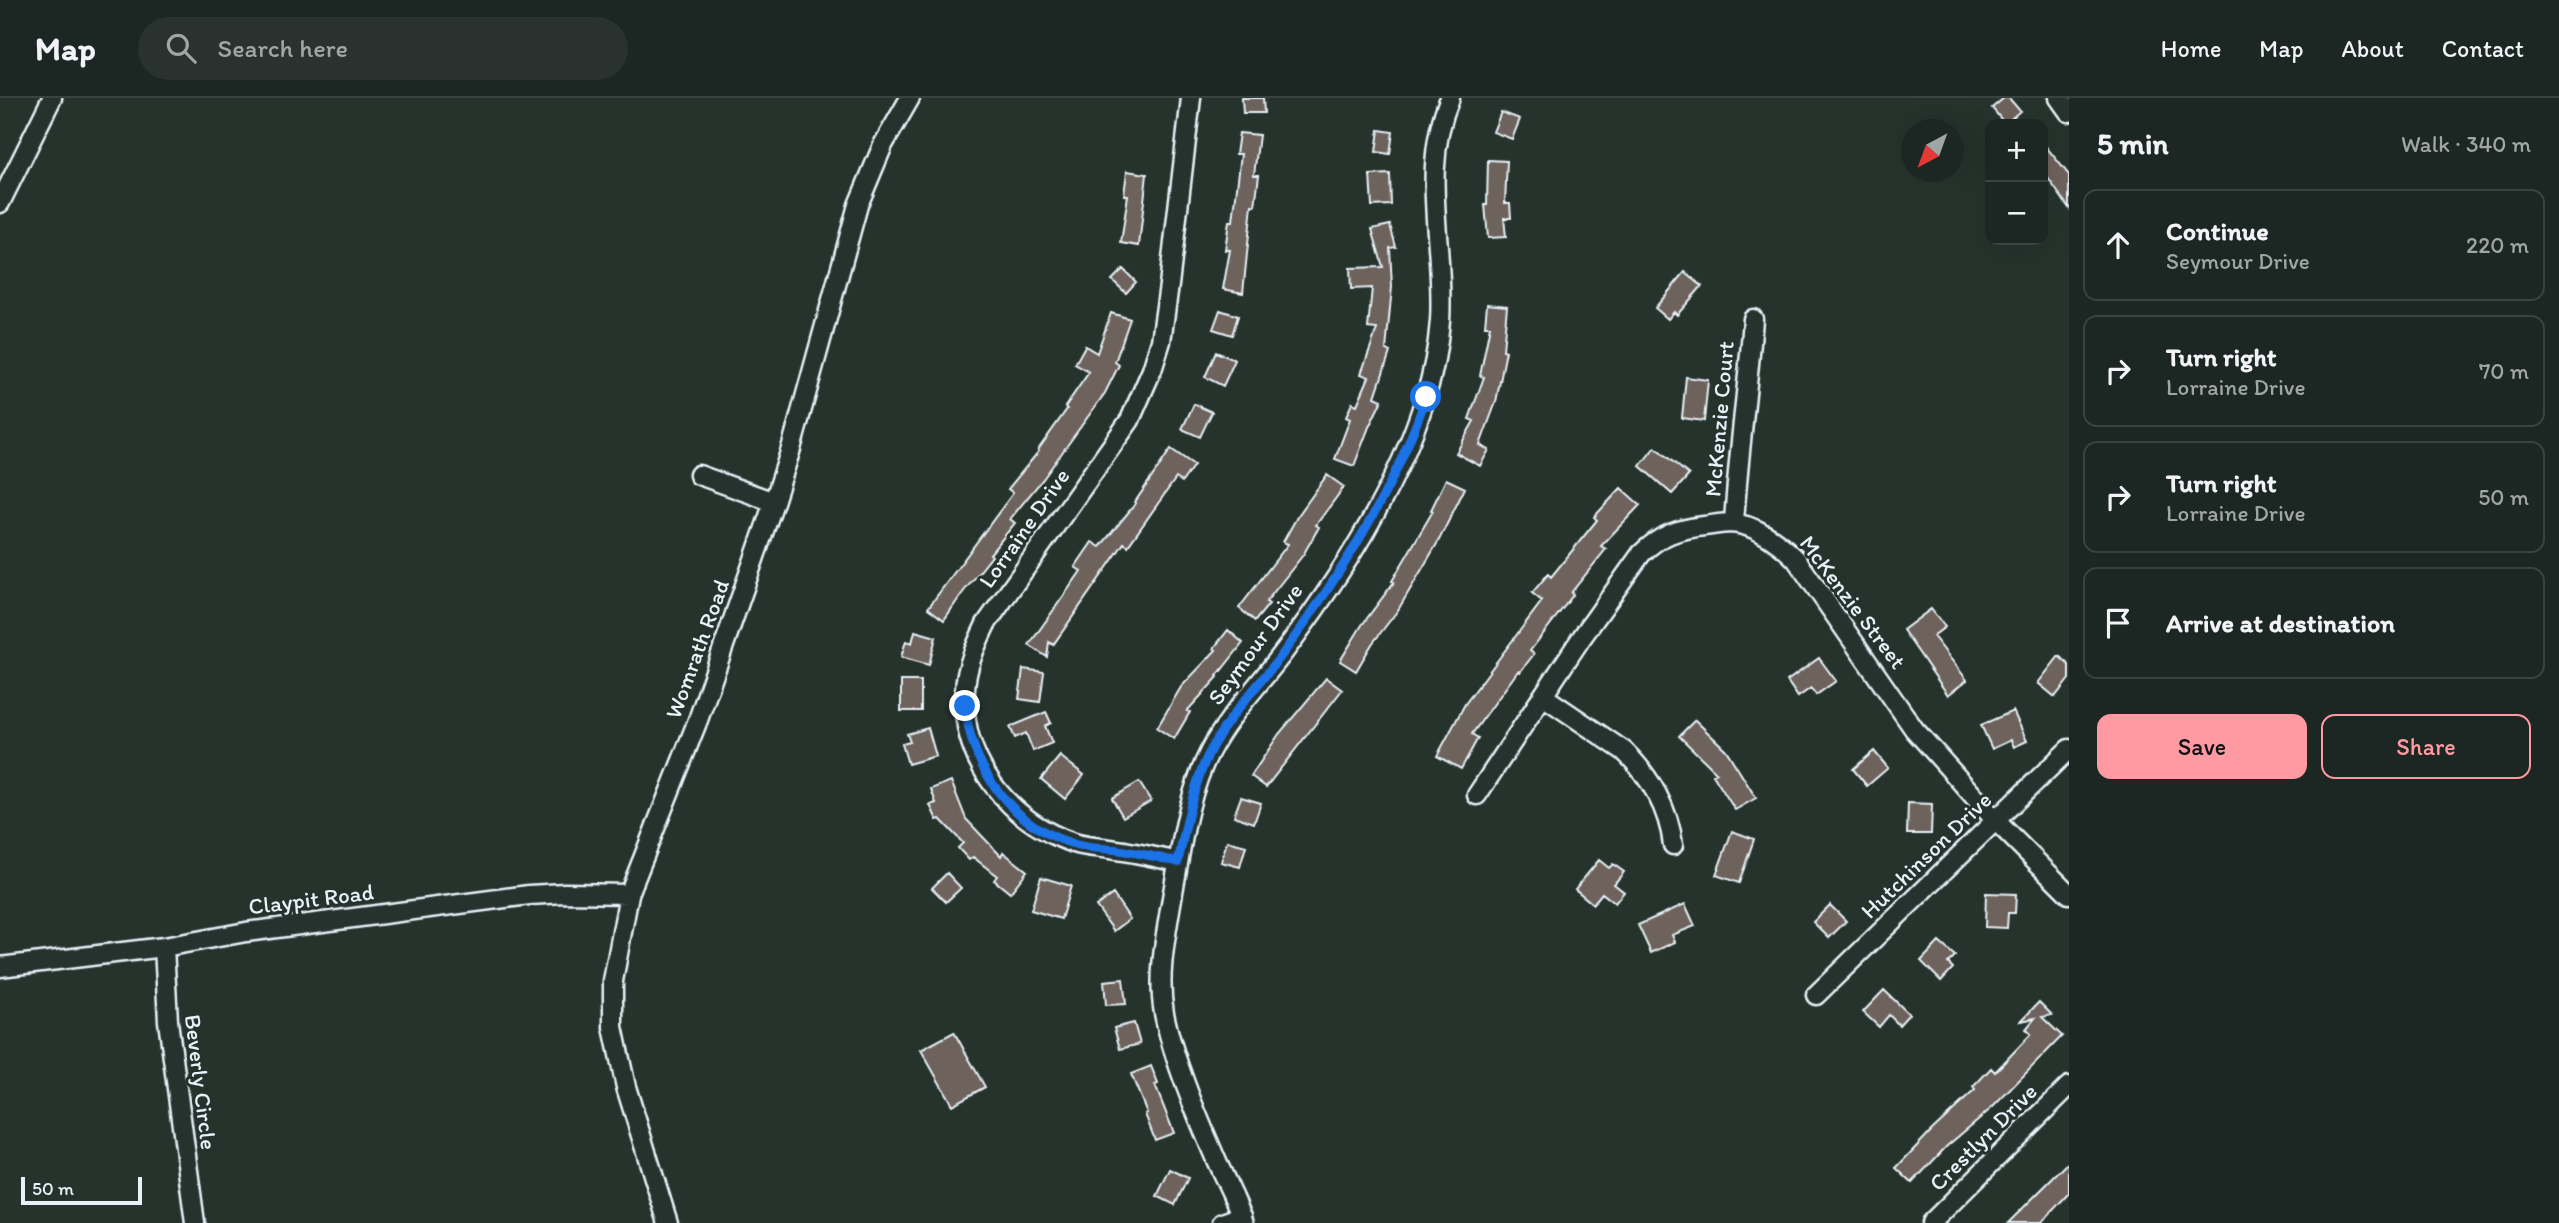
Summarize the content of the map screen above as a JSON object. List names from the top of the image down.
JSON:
{
  "streets": {
    "street": [
      "McKenzie Court",
      "Lorraine Drive",
      "McKenzie Street",
      "Seymour Drive",
      "Womrath Road",
      "Hutchinson Drive",
      "Claypit Road",
      "Beverly Circle",
      "Crestlyn Drive"
    ]
  },
  "crossings": [
    ["McKenzie Court", "McKenzie Street"],
    ["Lorraine Drive", "Seymour Drive"],
    ["McKenzie Street", "Hutchinson Drive"],
    ["Womrath Road", "Claypit Road"],
    ["Claypit Road", "Beverly Circle"]
  ],
  "scale_bar": "50 m",
  "north": "bottom left",
  "page": {
    "header": "Map",
    "search": "Search here",
    "nav": [
      "Home",
      "Map",
      "About",
      "Contact"
    ],
    "heading": ["5 min", "Walk · 340 m"],
    "map_buttons": ["+", "−"],
    "list": [
      ["Continue", "Seymour Drive", "220 m"],
      ["Turn right", "Lorraine Drive", "70 m"],
      ["Turn right", "Lorraine Drive", "50 m"],
      "Arrive at destination"
    ],
    "buttons": ["Save", "Share"],
    "scale": "50 m"
  }
}
